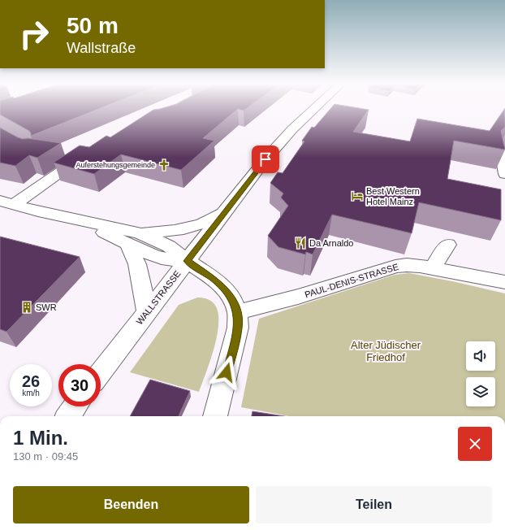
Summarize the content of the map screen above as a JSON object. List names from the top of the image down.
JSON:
{
  "streets": {
    "street": ["PAUL-DENIS-STRASSE", "WALLSTRASSE"]
  },
  "parks": ["Alter Jüdischer Friedhof"],
  "places": {
    "church": ["Auferstehungsgemeinde"],
    "hotel": ["Best Western Hotel Mainz"],
    "restaurant": ["Da Arnaldo"],
    "building": ["SWR"]
  },
  "page": {
    "turn": ["50 m", "Wallstraße"],
    "speed": "26 km/h",
    "limit": "30",
    "heading": ["1 Min.", "130 m · 09:45"],
    "buttons": ["Beenden", "Teilen"]
  }
}
